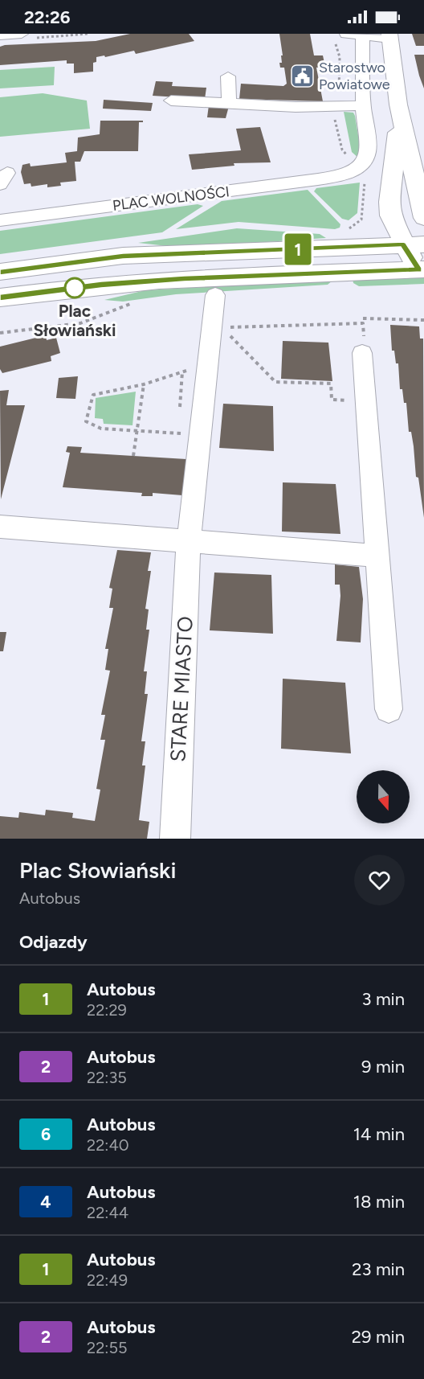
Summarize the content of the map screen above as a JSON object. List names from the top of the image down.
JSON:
{
  "streets": {
    "street": ["PLAC WOLNOŚCI", "STARE MIASTO"]
  },
  "places": {
    "public building": ["Starostwo Powiatowe"],
    "other": ["Plac Słowiański"]
  },
  "lines": ["bus line 1"],
  "north": "bottom",
  "page": {
    "status": "22:26",
    "on_map": "1",
    "heading": [
      ["Plac Słowiański", "Autobus"],
      "Odjazdy"
    ],
    "list": [
      {
        "mark": "1",
        "name": "Autobus",
        "note": "22:29",
        "value": "3 min"
      },
      {
        "mark": "2",
        "name": "Autobus",
        "note": "22:35",
        "value": "9 min"
      },
      {
        "mark": "6",
        "name": "Autobus",
        "note": "22:40",
        "value": "14 min"
      },
      {
        "mark": "4",
        "name": "Autobus",
        "note": "22:44",
        "value": "18 min"
      },
      {
        "mark": "1",
        "name": "Autobus",
        "note": "22:49",
        "value": "23 min"
      },
      {
        "mark": "2",
        "name": "Autobus",
        "note": "22:55",
        "value": "29 min"
      }
    ]
  }
}
